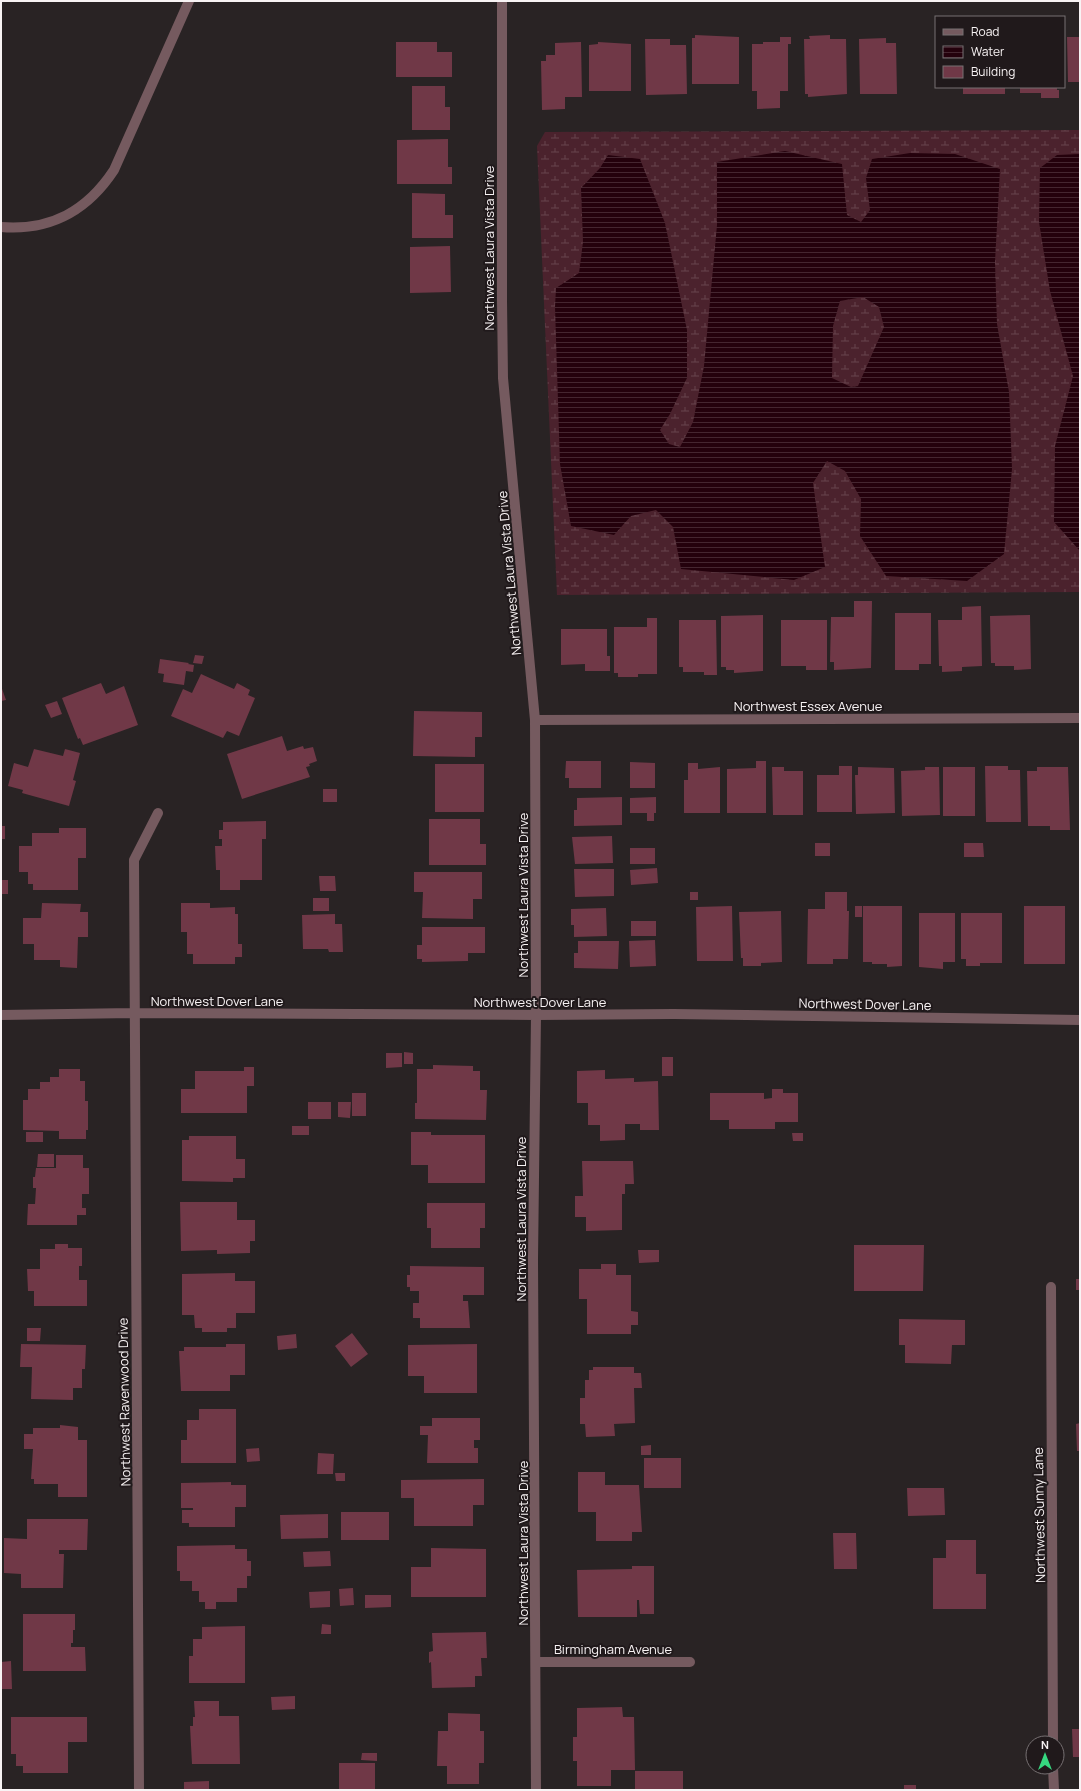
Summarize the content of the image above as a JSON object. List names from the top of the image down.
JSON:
{
  "streets": {
    "street": [
      "Northwest Laura Vista Drive",
      "Northwest Essex Avenue",
      "Northwest Dover Lane",
      "Northwest Ravenwood Drive",
      "Northwest Sunny Lane",
      "Birmingham Avenue"
    ]
  },
  "crossings": [
    ["Northwest Laura Vista Drive", "Northwest Essex Avenue"],
    ["Northwest Laura Vista Drive", "Northwest Dover Lane"],
    ["Northwest Laura Vista Drive", "Birmingham Avenue"],
    ["Northwest Dover Lane", "Northwest Ravenwood Drive"]
  ],
  "legend": ["Road", "Water", "Building"],
  "north": "top"
}
